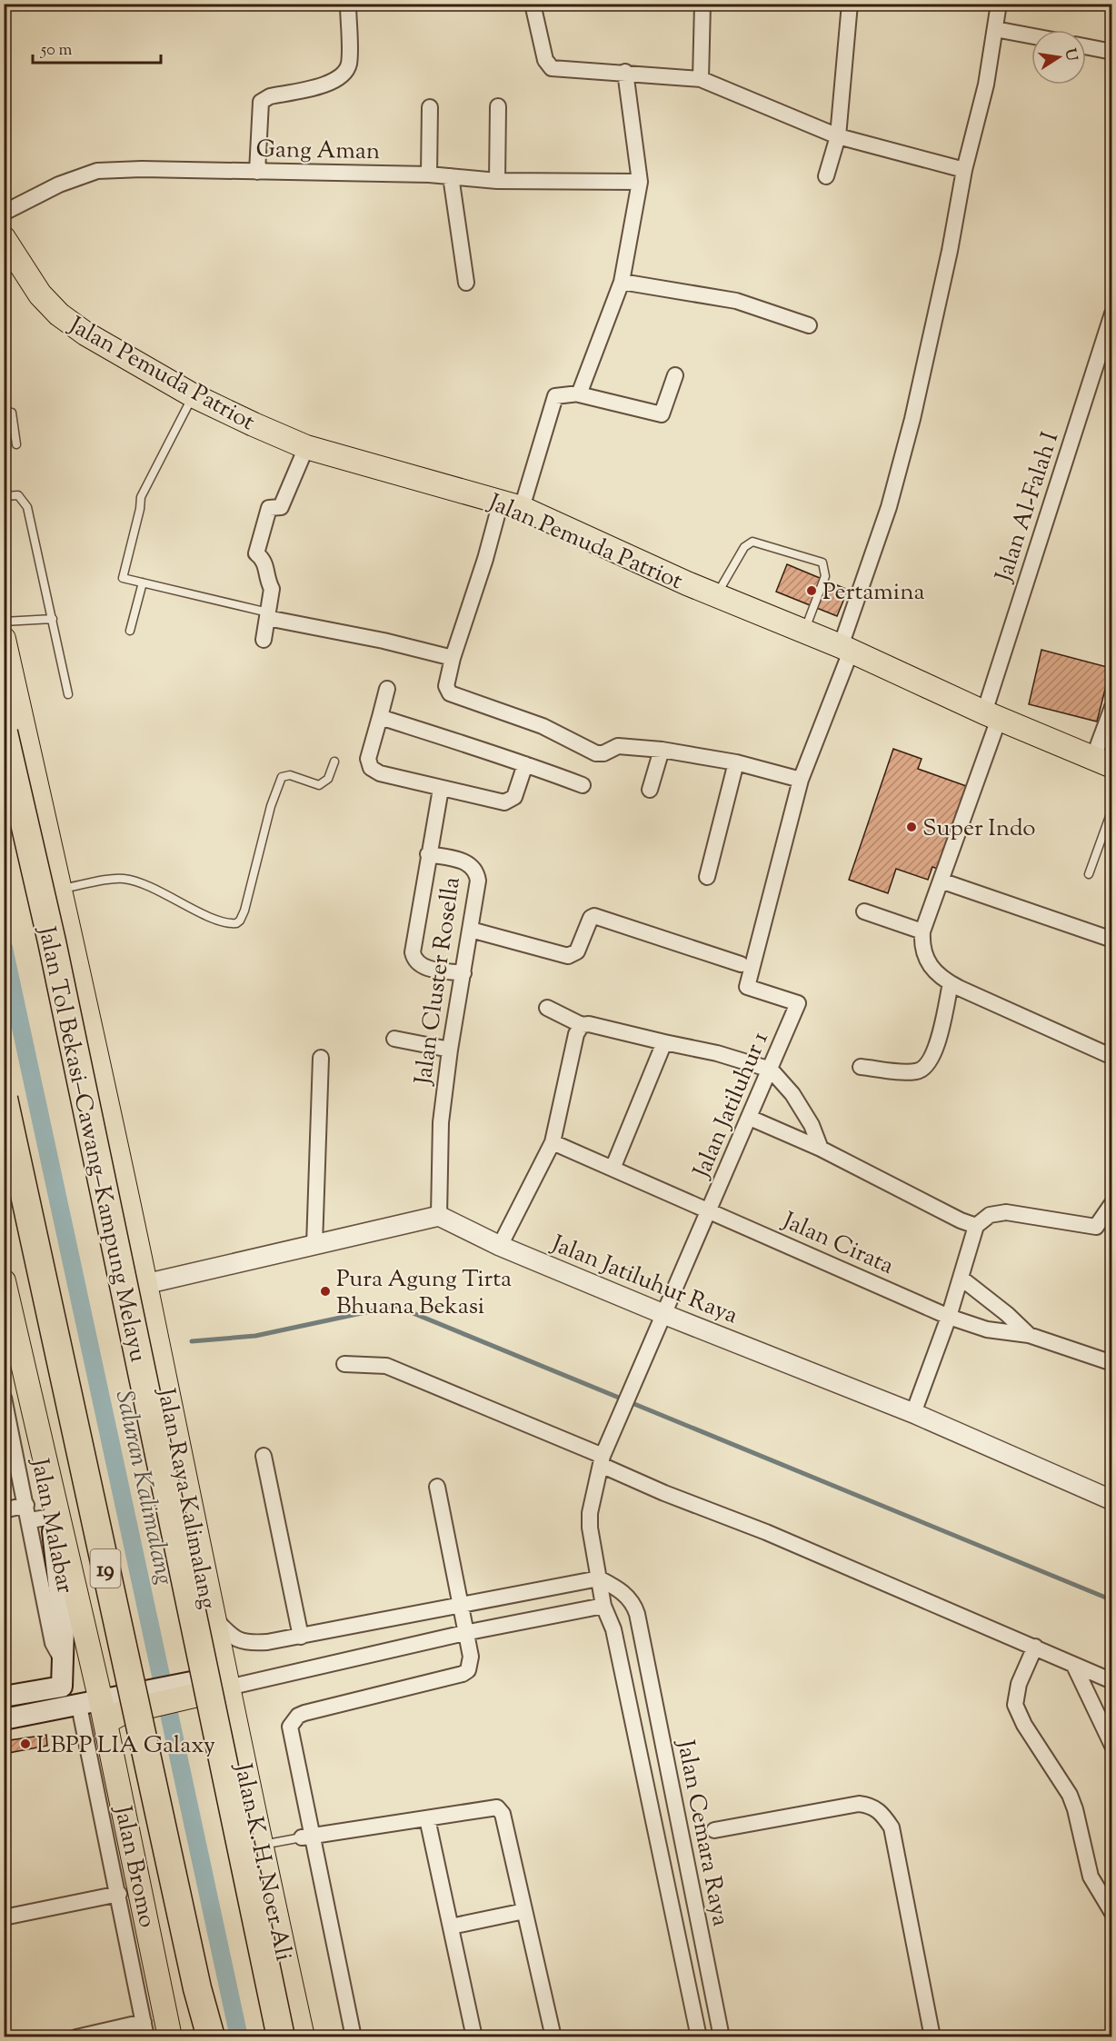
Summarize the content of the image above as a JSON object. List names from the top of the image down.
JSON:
{
  "streets": {
    "highway": ["Jalan Tol Bekasi–Cawang–Kampung Melayu", "19"],
    "main road": ["Jalan Pemuda Patriot", "Jalan Raya Kalimalang", "Jalan K. H. Noer Ali"],
    "street": [
      "Gang Aman",
      "Jalan Al-Falah I",
      "Jalan Cluster Rosella",
      "Jalan Jatiluhur 1",
      "Jalan Cirata",
      "Jalan Jatiluhur Raya",
      "Jalan Malabar",
      "Jalan Cemara Raya",
      "Jalan Bromo"
    ]
  },
  "crossings": [
    ["Jalan Pemuda Patriot", "Jalan Al-Falah I"],
    ["Jalan Pemuda Patriot", "Jalan Jatiluhur 1"],
    ["Jalan Cluster Rosella", "Jalan Jatiluhur Raya"],
    ["Jalan Jatiluhur 1", "Jalan Cirata"],
    ["Jalan Jatiluhur 1", "Jalan Jatiluhur Raya"],
    ["Jalan Jatiluhur 1", "Jalan Cemara Raya"],
    ["Jalan Raya Kalimalang", "Jalan K. H. Noer Ali"]
  ],
  "water": ["Saluran Kalimalang"],
  "places": [
    "Pertamina",
    "Super Indo",
    "Pura Agung Tirta Bhuana Bekasi",
    "LBPP LIA Galaxy"
  ],
  "scale_bar": "50 m",
  "north": "right"
}
